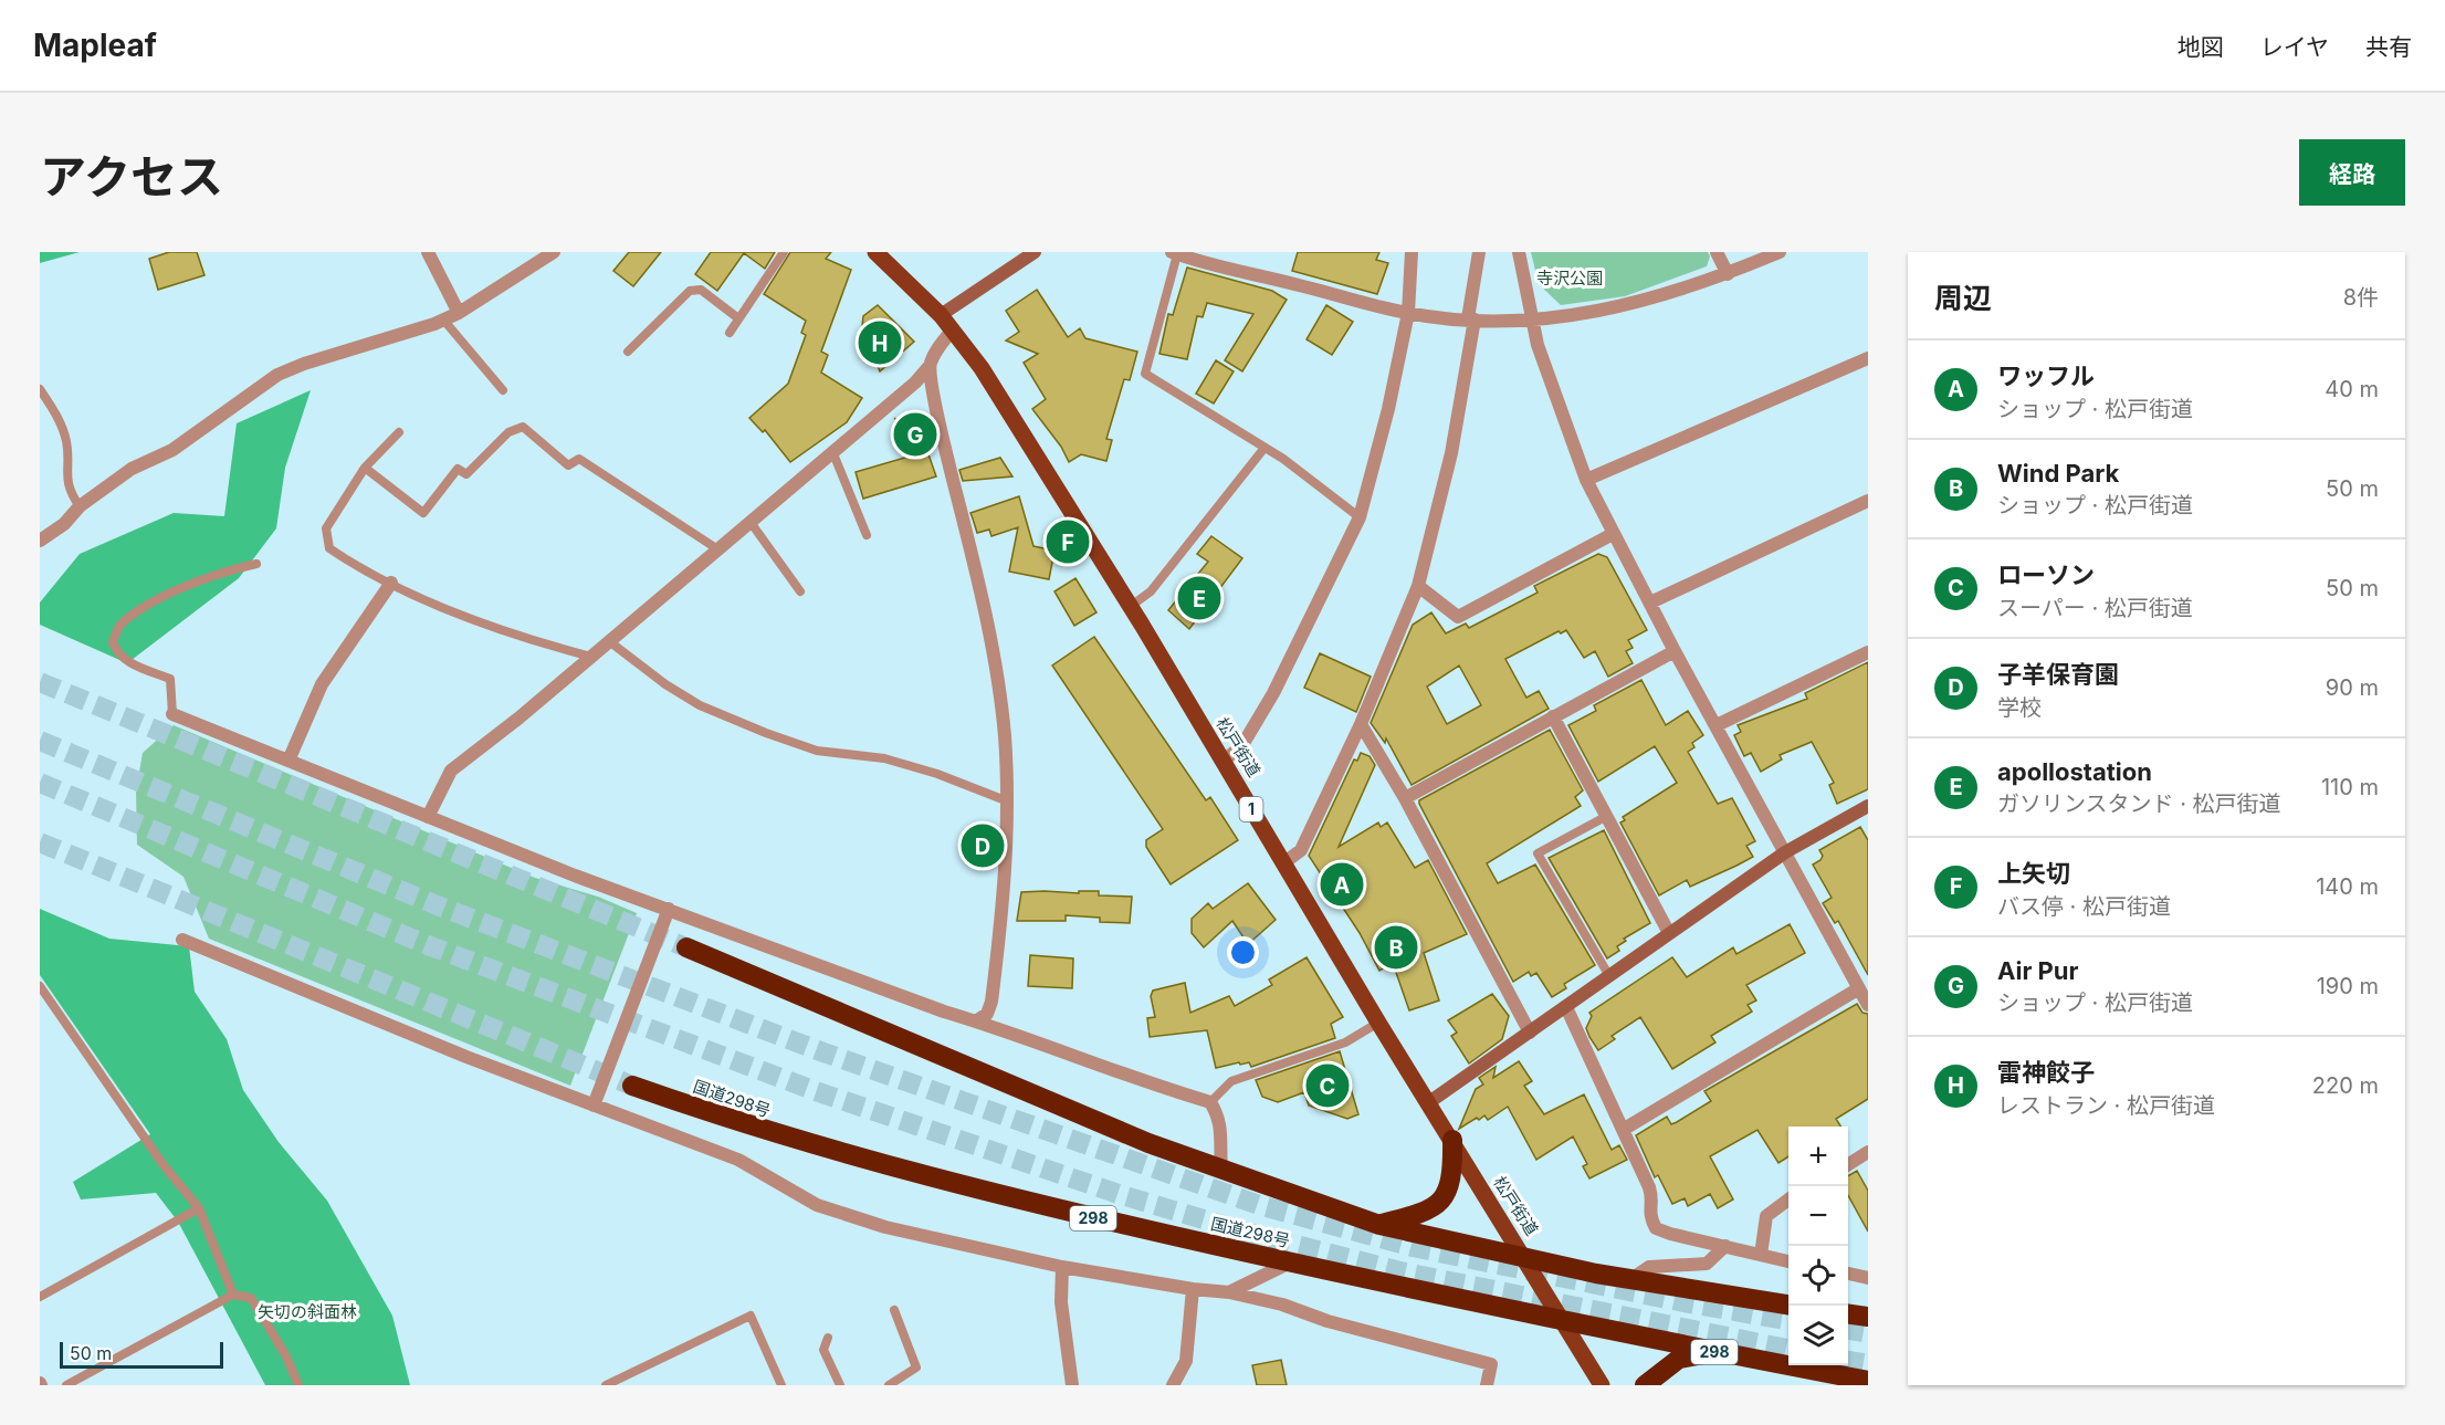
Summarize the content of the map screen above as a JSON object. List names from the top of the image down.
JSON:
{
  "streets": {
    "highway": ["国道298号", "298"],
    "main road": ["松戸街道", "1"]
  },
  "crossings": [
    ["松戸街道", "国道298号"]
  ],
  "parks": ["寺沢公園", "矢切の斜面林"],
  "scale_bar": "50 m",
  "page": {
    "header": "Mapleaf",
    "nav": ["地図", "レイヤ", "共有"],
    "title": "アクセス",
    "buttons": "経路",
    "heading": ["周辺", "8件"],
    "pins": [
      "H",
      "G",
      "F",
      "E",
      "D",
      "A",
      "B",
      "C"
    ],
    "list": [
      {
        "mark": "A",
        "name": "ワッフル",
        "note": "ショップ · 松戸街道",
        "value": "40 m"
      },
      {
        "mark": "B",
        "name": "Wind Park",
        "note": "ショップ · 松戸街道",
        "value": "50 m"
      },
      {
        "mark": "C",
        "name": "ローソン",
        "note": "スーパー · 松戸街道",
        "value": "50 m"
      },
      {
        "mark": "D",
        "name": "子羊保育園",
        "note": "学校",
        "value": "90 m"
      },
      {
        "mark": "E",
        "name": "apollostation",
        "note": "ガソリンスタンド · 松戸街道",
        "value": "110 m"
      },
      {
        "mark": "F",
        "name": "上矢切",
        "note": "バス停 · 松戸街道",
        "value": "140 m"
      },
      {
        "mark": "G",
        "name": "Air Pur",
        "note": "ショップ · 松戸街道",
        "value": "190 m"
      },
      {
        "mark": "H",
        "name": "雷神餃子",
        "note": "レストラン · 松戸街道",
        "value": "220 m"
      }
    ],
    "map_buttons": ["+", "−"],
    "scale": "50 m"
  }
}
